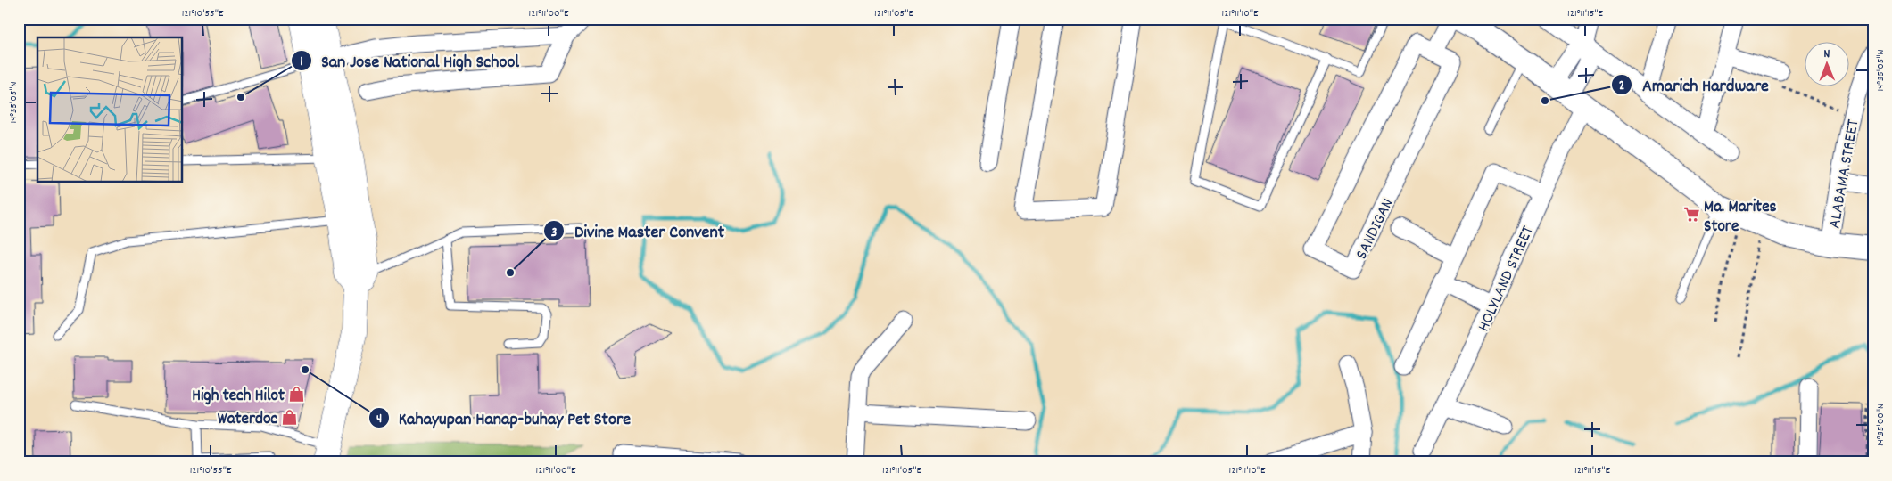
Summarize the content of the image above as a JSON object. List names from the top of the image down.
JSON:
{
  "streets": {
    "street": ["ALABAMA STREET", "SANDIGAN", "HOLYLAND STREET"]
  },
  "places": {
    "other": [
      "San Jose National High School",
      "Amarich Hardware",
      "Divine Master Convent",
      "Kahayupan Hanap-buhay Pet Store"
    ],
    "supermarket": ["Ma. Marites Store"],
    "shop": ["High tech Hilot", "Waterdoc"]
  },
  "north": "top",
  "coordinates": [
    "121°10'55\"E",
    "121°11'00\"E",
    "121°11'05\"E",
    "121°11'10\"E",
    "121°11'15\"E",
    "14°35'05\"N",
    "14°35'00\"N"
  ]
}
